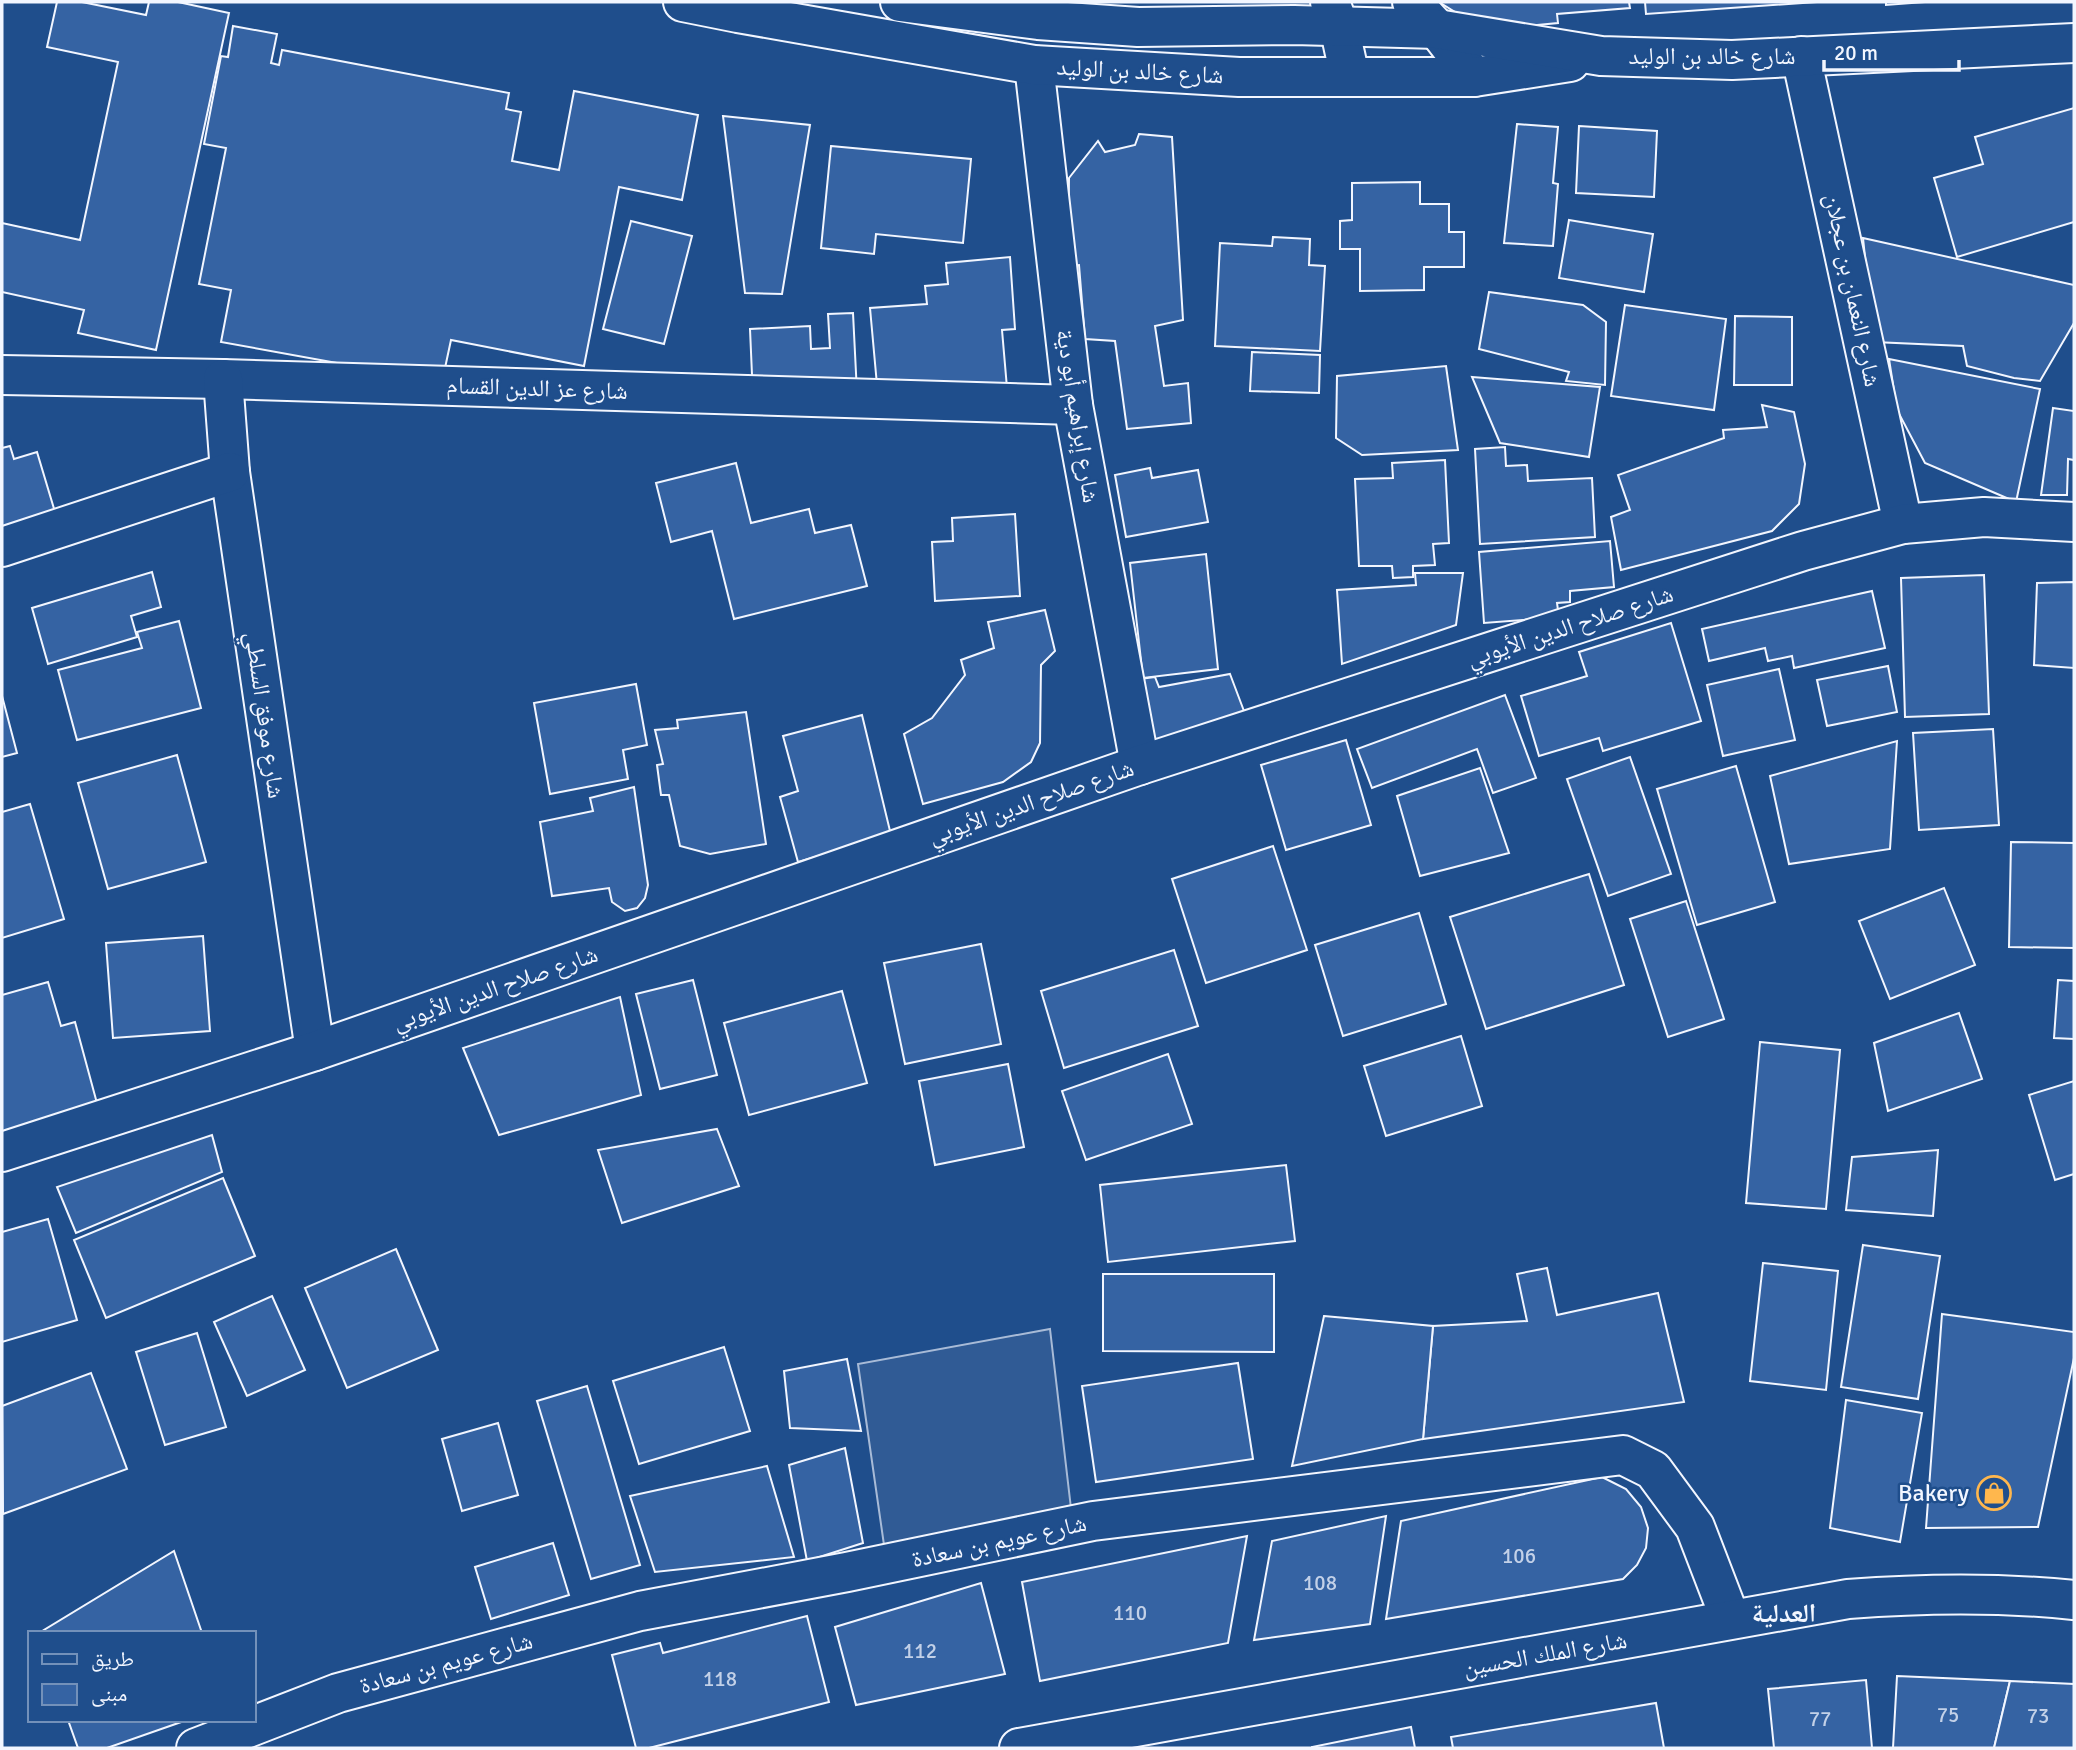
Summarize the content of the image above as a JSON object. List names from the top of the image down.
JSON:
{
  "streets": {
    "street": [
      "شارع خالد بن الوليد",
      "شارع النعمان بن عجلان",
      "شارع عز الدين القسام",
      "شارع إبراهيم أبو دية",
      "شارع صلاح الدين الأيوبي",
      "شارع موفق السلطي",
      "شارع عويم بن سعادة",
      "شارع الملك الحسين"
    ]
  },
  "crossings": [
    ["شارع خالد بن الوليد", "شارع النعمان بن عجلان"],
    ["شارع خالد بن الوليد", "شارع إبراهيم أبو دية"],
    ["شارع النعمان بن عجلان", "شارع صلاح الدين الأيوبي"],
    ["شارع عز الدين القسام", "شارع إبراهيم أبو دية"],
    ["شارع عز الدين القسام", "شارع موفق السلطي"],
    ["شارع إبراهيم أبو دية", "شارع صلاح الدين الأيوبي"],
    ["شارع صلاح الدين الأيوبي", "شارع موفق السلطي"],
    ["شارع عويم بن سعادة", "شارع الملك الحسين"]
  ],
  "districts": ["العدلية"],
  "places": {
    "shop": ["Bakery"]
  },
  "house_numbers": [
    "106",
    "108",
    "110",
    "112",
    "118",
    "75",
    "73",
    "77"
  ],
  "legend": ["طريق", "مبنى"],
  "scale_bar": "20 m"
}
